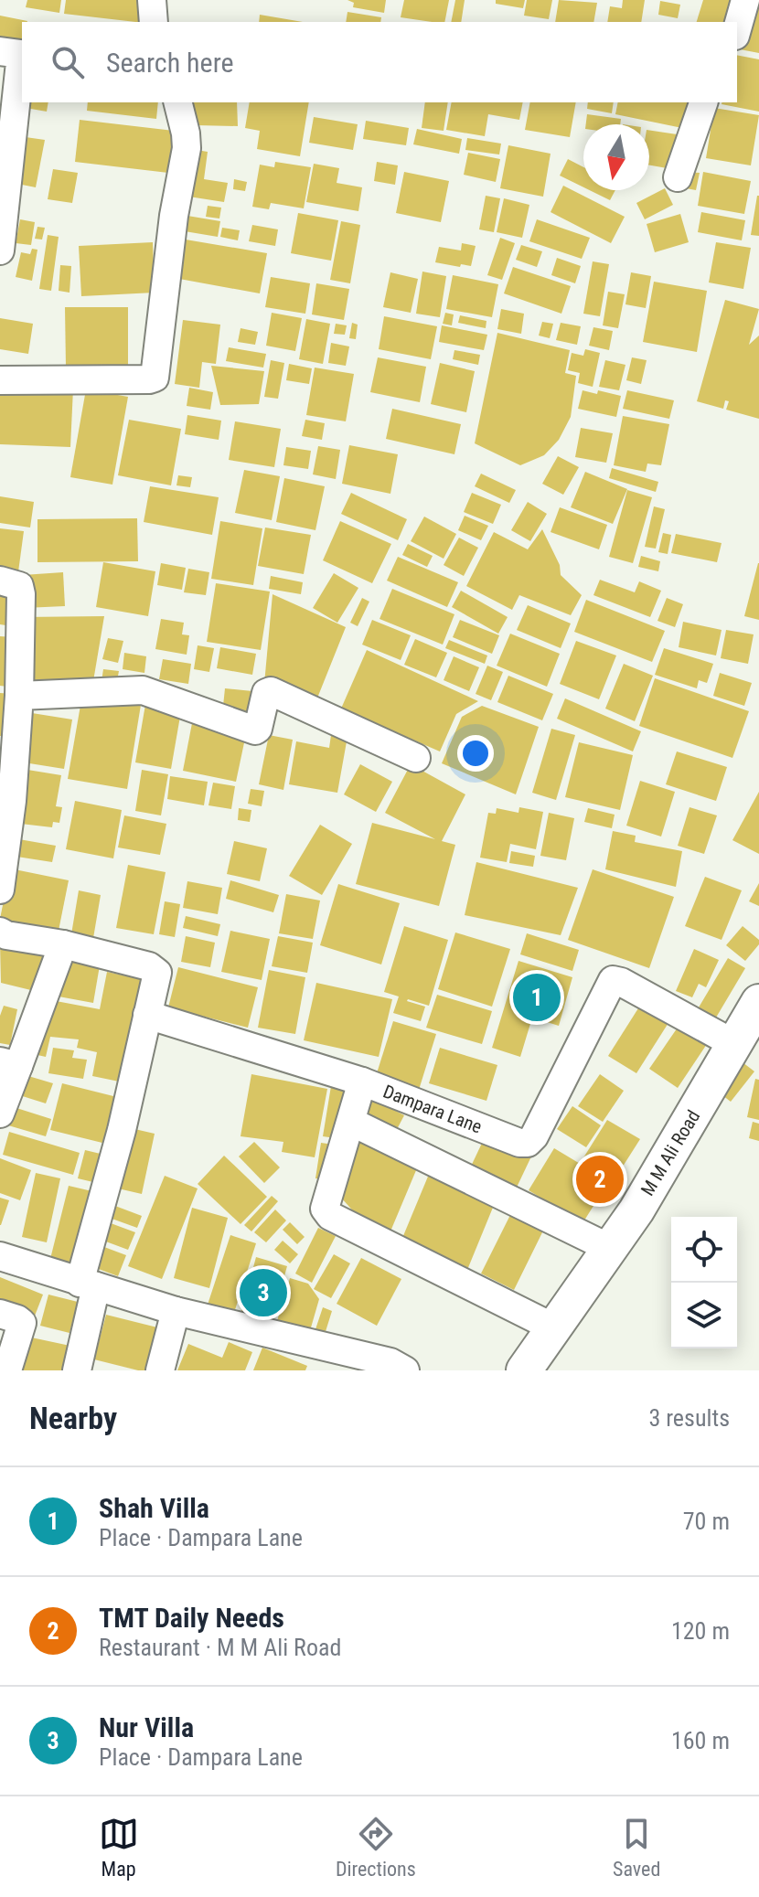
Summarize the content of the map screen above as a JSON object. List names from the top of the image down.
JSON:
{
  "streets": {
    "street": ["Dampara Lane", "M M Ali Road"]
  },
  "crossings": [
    ["Dampara Lane", "M M Ali Road"]
  ],
  "north": "bottom",
  "page": {
    "search": "Search here",
    "pins": ["1", "2", "3"],
    "heading": ["Nearby", "3 results"],
    "list": [
      {
        "mark": "1",
        "name": "Shah Villa",
        "note": "Place · Dampara Lane",
        "value": "70 m"
      },
      {
        "mark": "2",
        "name": "TMT Daily Needs",
        "note": "Restaurant · M M Ali Road",
        "value": "120 m"
      },
      {
        "mark": "3",
        "name": "Nur Villa",
        "note": "Place · Dampara Lane",
        "value": "160 m"
      }
    ],
    "nav": ["Map", "Directions", "Saved"]
  }
}
